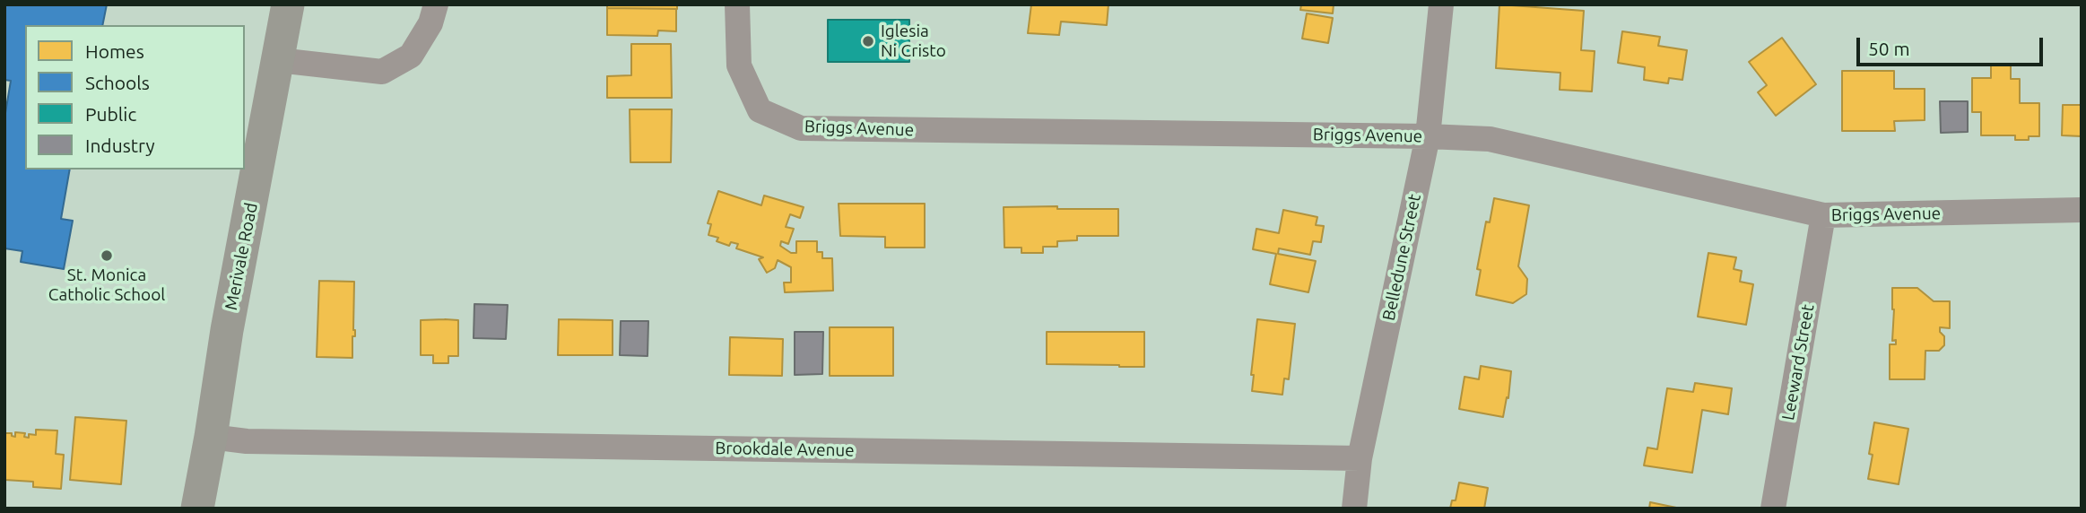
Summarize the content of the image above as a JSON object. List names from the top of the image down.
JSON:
{
  "streets": {
    "main road": ["Merivale Road"],
    "street": [
      "Briggs Avenue",
      "Belledune Street",
      "Leeward Street",
      "Brookdale Avenue"
    ]
  },
  "crossings": [
    ["Briggs Avenue", "Belledune Street"],
    ["Briggs Avenue", "Leeward Street"],
    ["Merivale Road", "Brookdale Avenue"],
    ["Belledune Street", "Brookdale Avenue"]
  ],
  "places": ["Iglesia Ni Cristo", "St. Monica Catholic School"],
  "legend": [
    "Homes",
    "Schools",
    "Public",
    "Industry"
  ],
  "scale_bar": "50 m"
}
